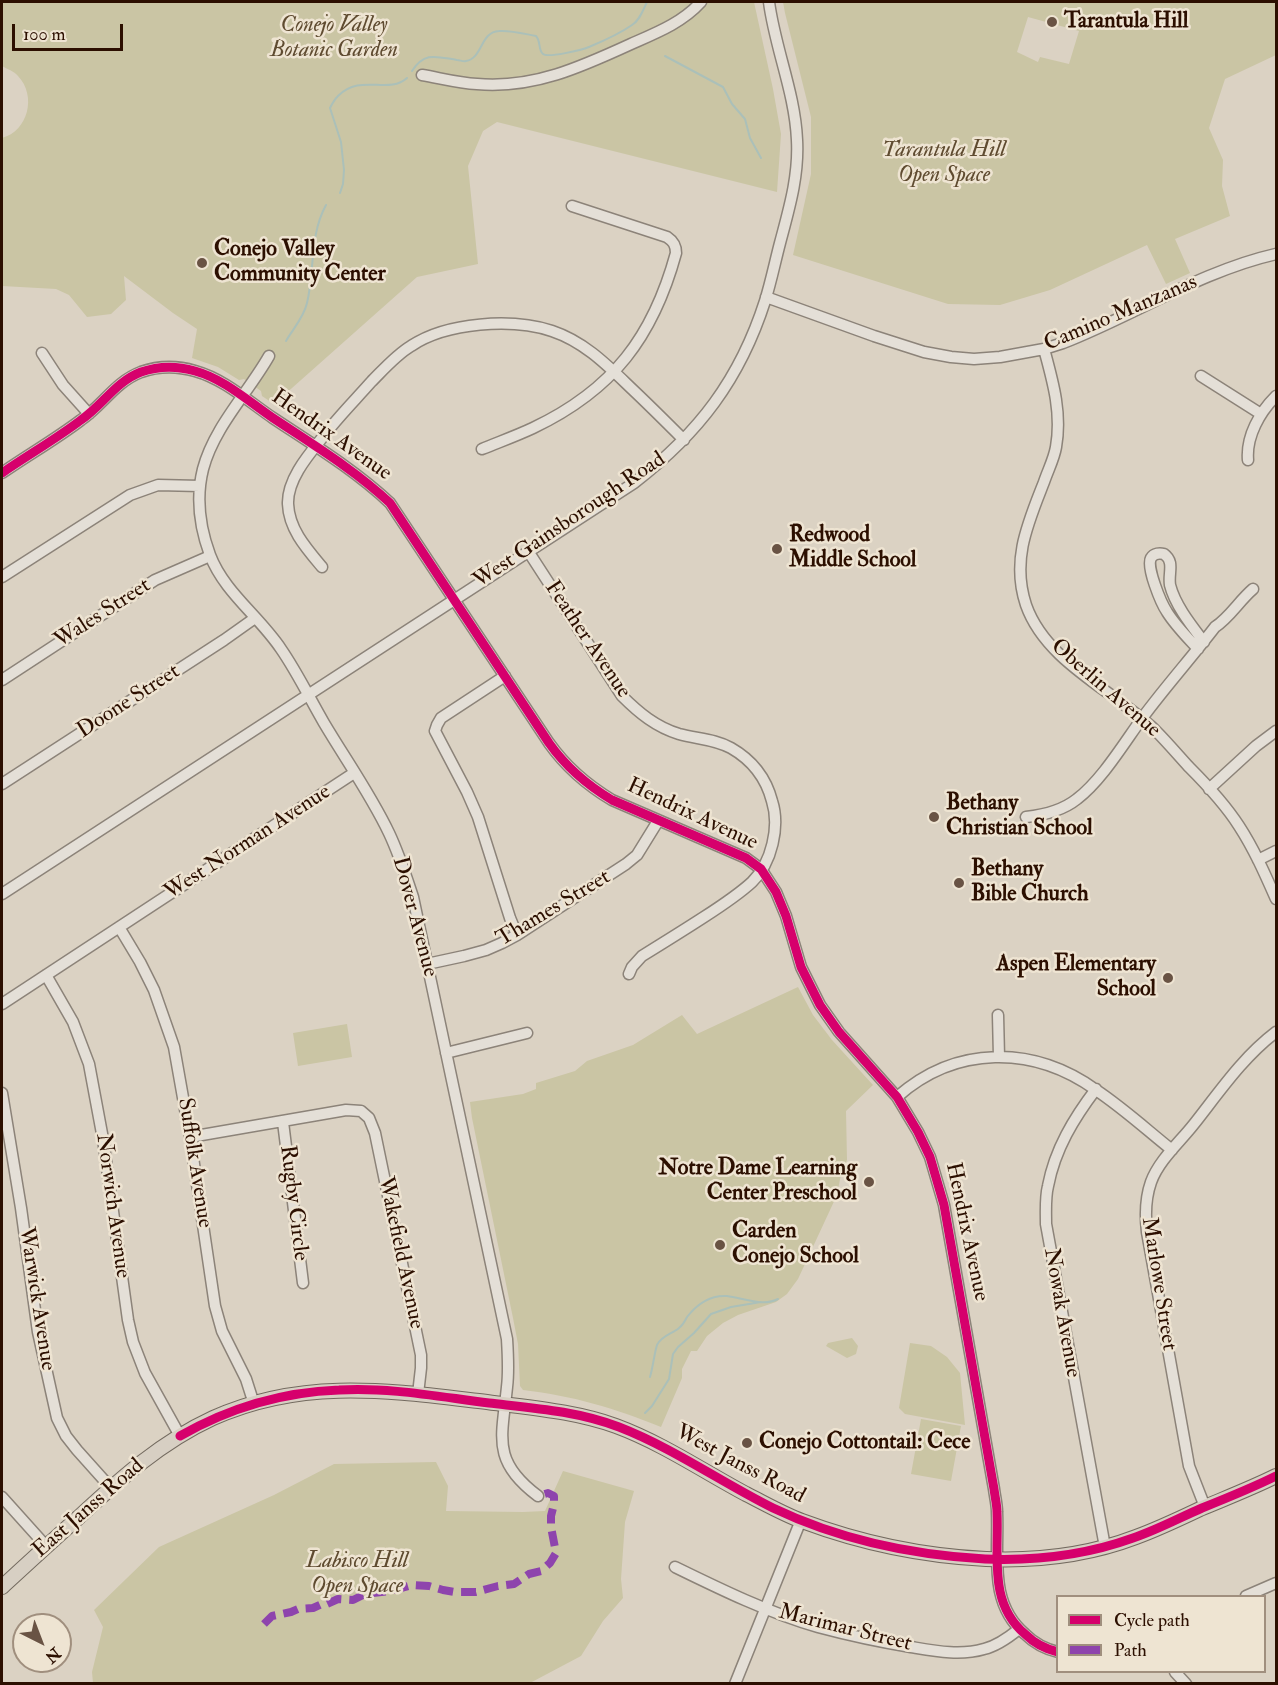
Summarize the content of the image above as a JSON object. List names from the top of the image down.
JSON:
{
  "streets": {
    "main road": ["West Janss Road", "East Janss Road"],
    "street": [
      "Camino Manzanas",
      "Hendrix Avenue",
      "West Gainsborough Road",
      "Wales Street",
      "Feather Avenue",
      "Oberlin Avenue",
      "Doone Street",
      "West Norman Avenue",
      "Thames Street",
      "Dover Avenue",
      "Suffolk Avenue",
      "Rugby Circle",
      "Norwich Avenue",
      "Wakefield Avenue",
      "Marlowe Street",
      "Warwick Avenue",
      "Nowak Avenue",
      "Marimar Street"
    ]
  },
  "crossings": [
    ["Camino Manzanas", "West Gainsborough Road"],
    ["Camino Manzanas", "Oberlin Avenue"],
    ["Hendrix Avenue", "West Gainsborough Road"],
    ["Hendrix Avenue", "Feather Avenue"],
    ["Hendrix Avenue", "Thames Street"],
    ["Hendrix Avenue", "Dover Avenue"],
    ["Hendrix Avenue", "West Janss Road"],
    ["Hendrix Avenue", "Marimar Street"],
    ["West Gainsborough Road", "Feather Avenue"],
    ["West Gainsborough Road", "Dover Avenue"],
    ["Wales Street", "Dover Avenue"],
    ["Doone Street", "Dover Avenue"],
    ["West Norman Avenue", "Dover Avenue"],
    ["West Norman Avenue", "Suffolk Avenue"],
    ["West Norman Avenue", "Norwich Avenue"],
    ["Thames Street", "Dover Avenue"],
    ["Dover Avenue", "West Janss Road"],
    ["Suffolk Avenue", "West Janss Road"],
    ["Rugby Circle", "Wakefield Avenue"],
    ["Norwich Avenue", "West Janss Road"],
    ["Norwich Avenue", "East Janss Road"],
    ["Wakefield Avenue", "West Janss Road"],
    ["Marlowe Street", "West Janss Road"],
    ["Warwick Avenue", "East Janss Road"],
    ["Nowak Avenue", "West Janss Road"],
    ["West Janss Road", "East Janss Road"]
  ],
  "parks": ["Conejo Valley Botanic Garden", "Tarantula Hill Open Space", "Labisco Hill Open Space"],
  "places": [
    "Tarantula Hill",
    "Conejo Valley Community Center",
    "Redwood Middle School",
    "Bethany Christian School",
    "Bethany Bible Church",
    "Aspen Elementary School",
    "Notre Dame Learning Center Preschool",
    "Carden Conejo School",
    "Conejo Cottontail: Cece"
  ],
  "legend": ["Cycle path", "Path"],
  "scale_bar": "100 m",
  "north": "bottom right"
}
